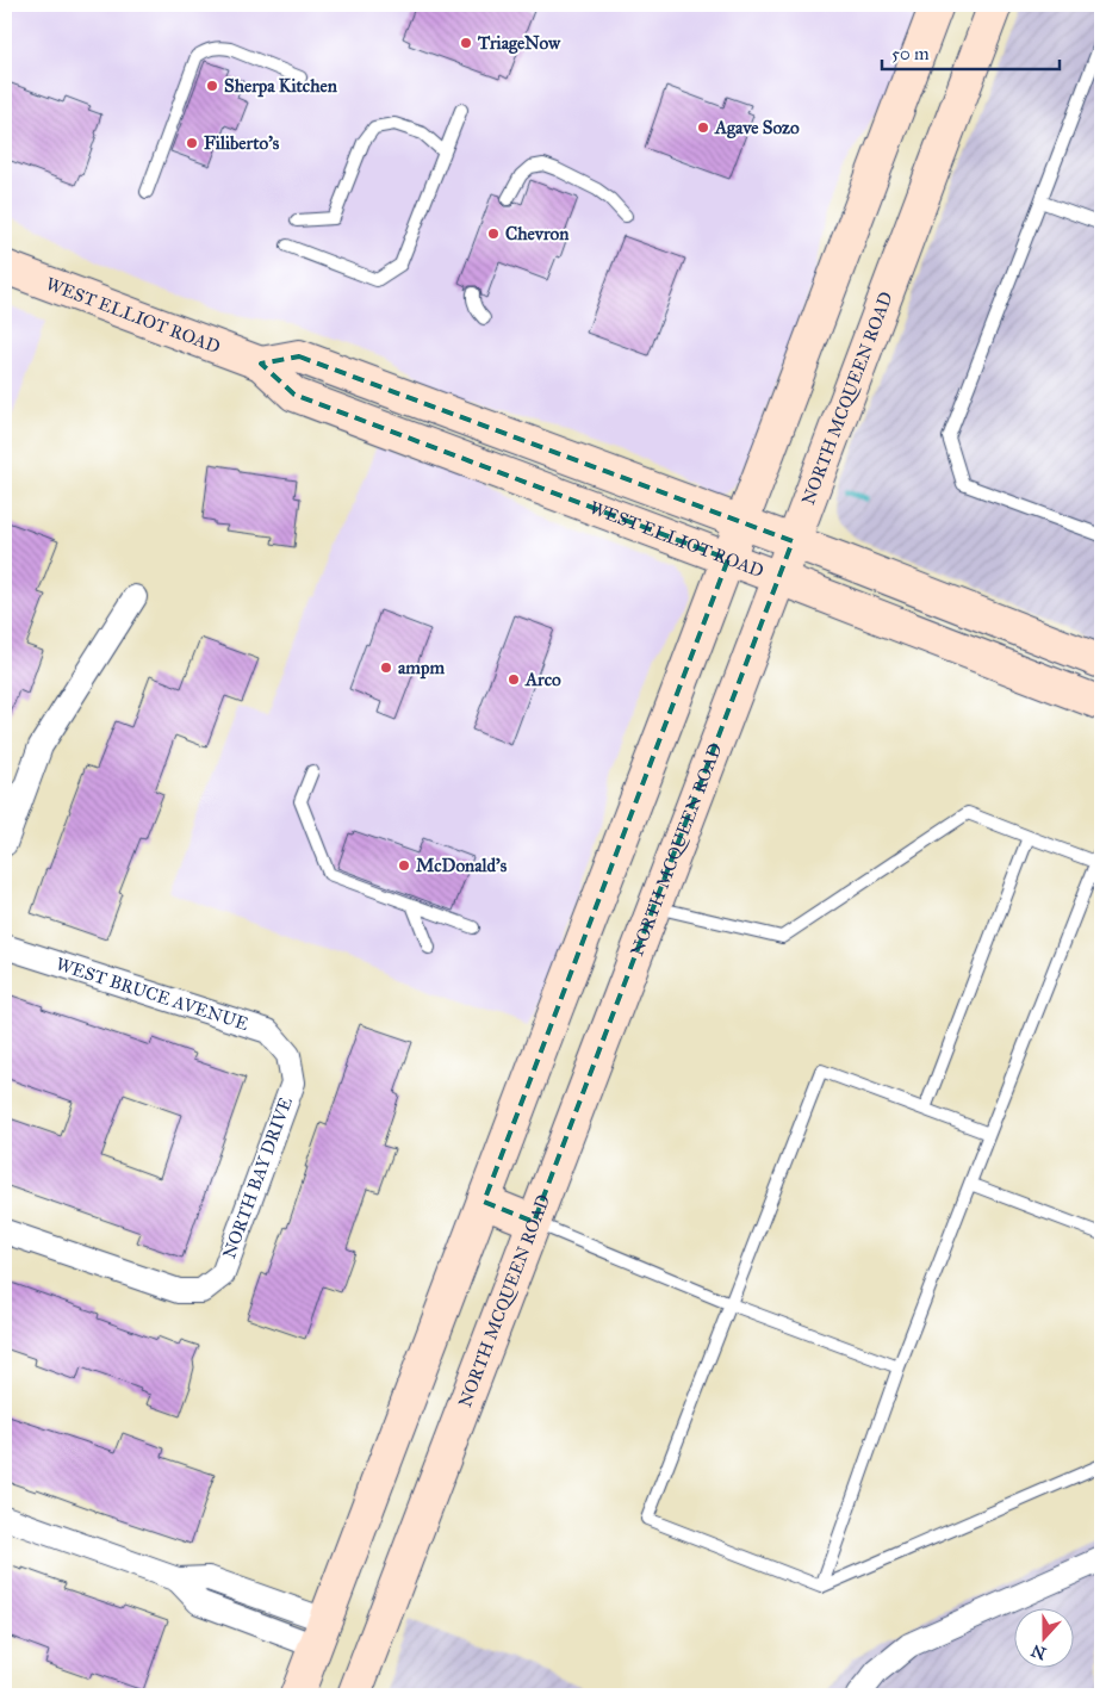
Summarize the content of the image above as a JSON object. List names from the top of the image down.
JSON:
{
  "streets": {
    "main road": ["WEST ELLIOT ROAD", "NORTH MCQUEEN ROAD"],
    "street": ["WEST BRUCE AVENUE", "NORTH BAY DRIVE"]
  },
  "crossings": [
    ["WEST ELLIOT ROAD", "NORTH MCQUEEN ROAD"],
    ["WEST BRUCE AVENUE", "NORTH BAY DRIVE"]
  ],
  "places": [
    "TriageNow",
    "Sherpa Kitchen",
    "Agave Sozo",
    "Filiberto's",
    "Chevron",
    "ampm",
    "Arco",
    "McDonald's"
  ],
  "scale_bar": "50 m",
  "north": "bottom"
}
